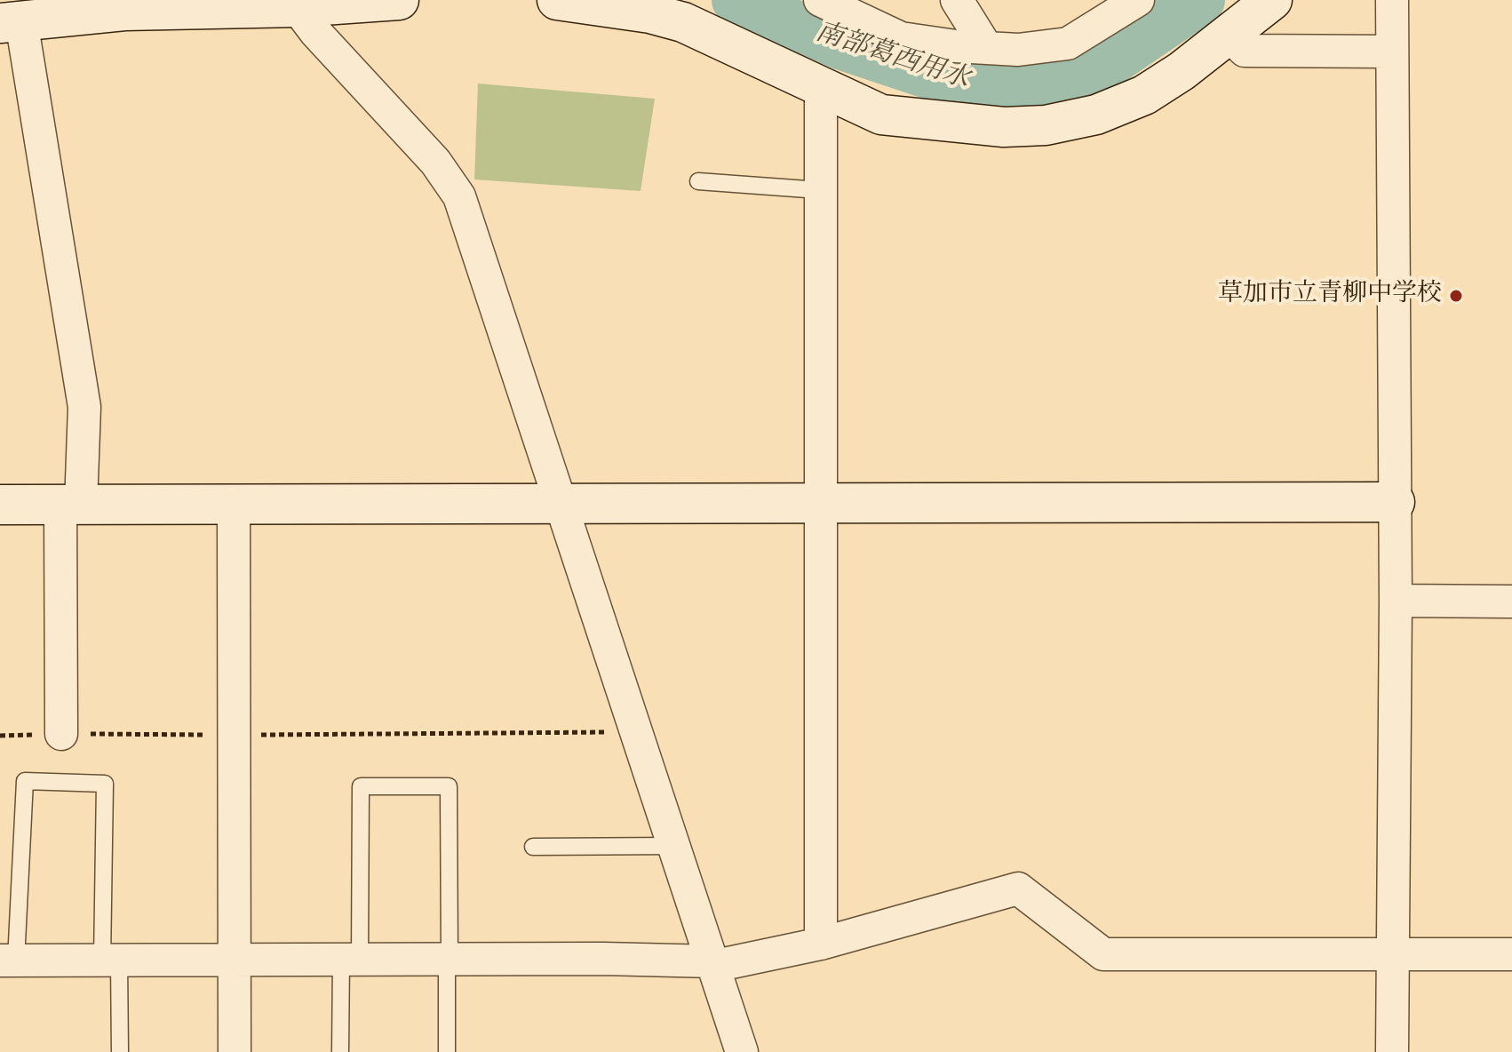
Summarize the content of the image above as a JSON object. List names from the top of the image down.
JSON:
{
  "water": ["南部葛西用水"],
  "places": ["草加市立青柳中学校"]
}
